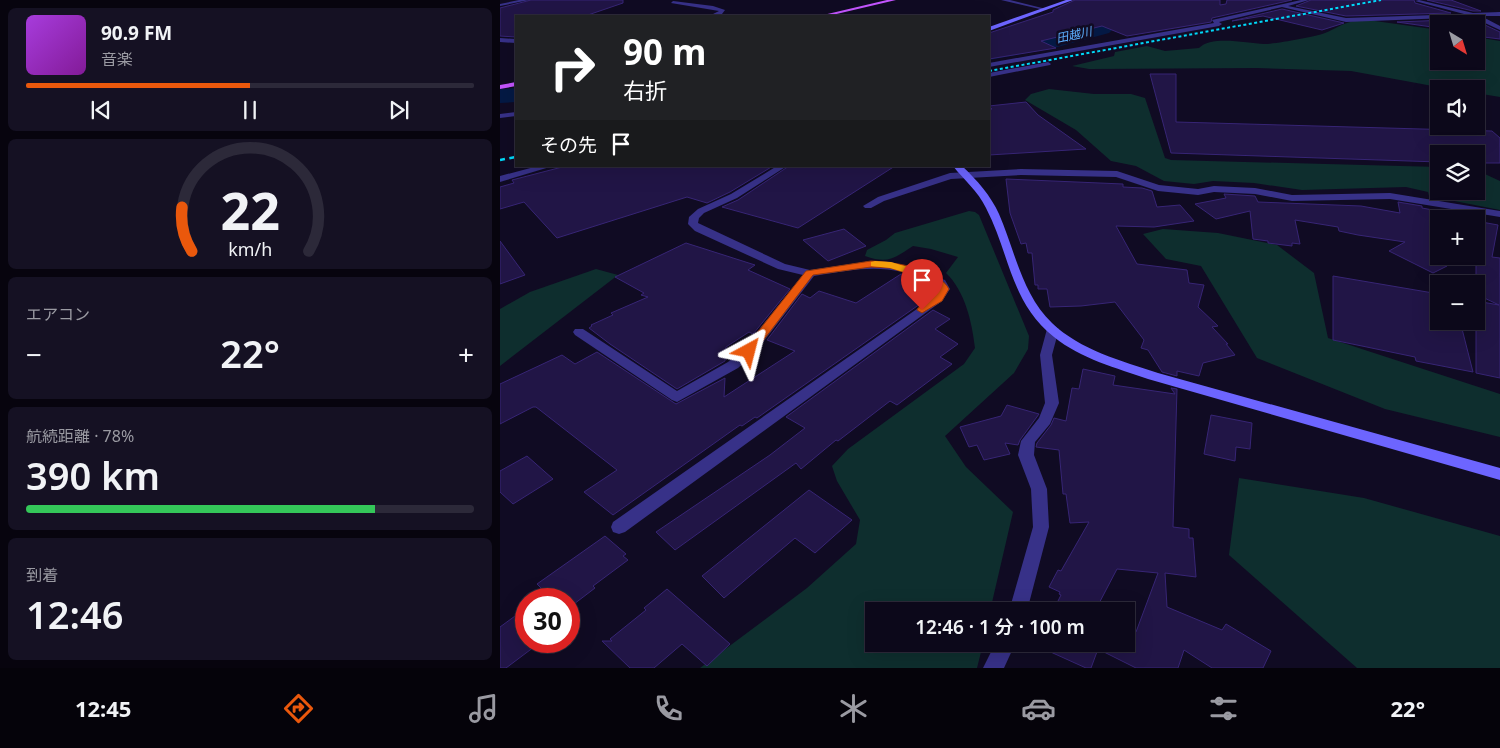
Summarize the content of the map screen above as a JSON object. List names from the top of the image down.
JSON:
{
  "water": ["田越川"],
  "north": "bottom right",
  "page": {
    "song": ["90.9 FM", "音楽"],
    "map_buttons": ["+", "−"],
    "turn": ["90 m", "右折"],
    "then": "その先",
    "tile": [
      "エアコン",
      ["航続距離 · 78%", "390 km"],
      ["到着", "12:46"]
    ],
    "heat": ["−", "22°", "+"],
    "limit": "30",
    "trip": "12:46 · 1 分 · 100 m",
    "tabs": ["12:45", "22°"],
    "gauge": ["22", "km/h"]
  }
}
